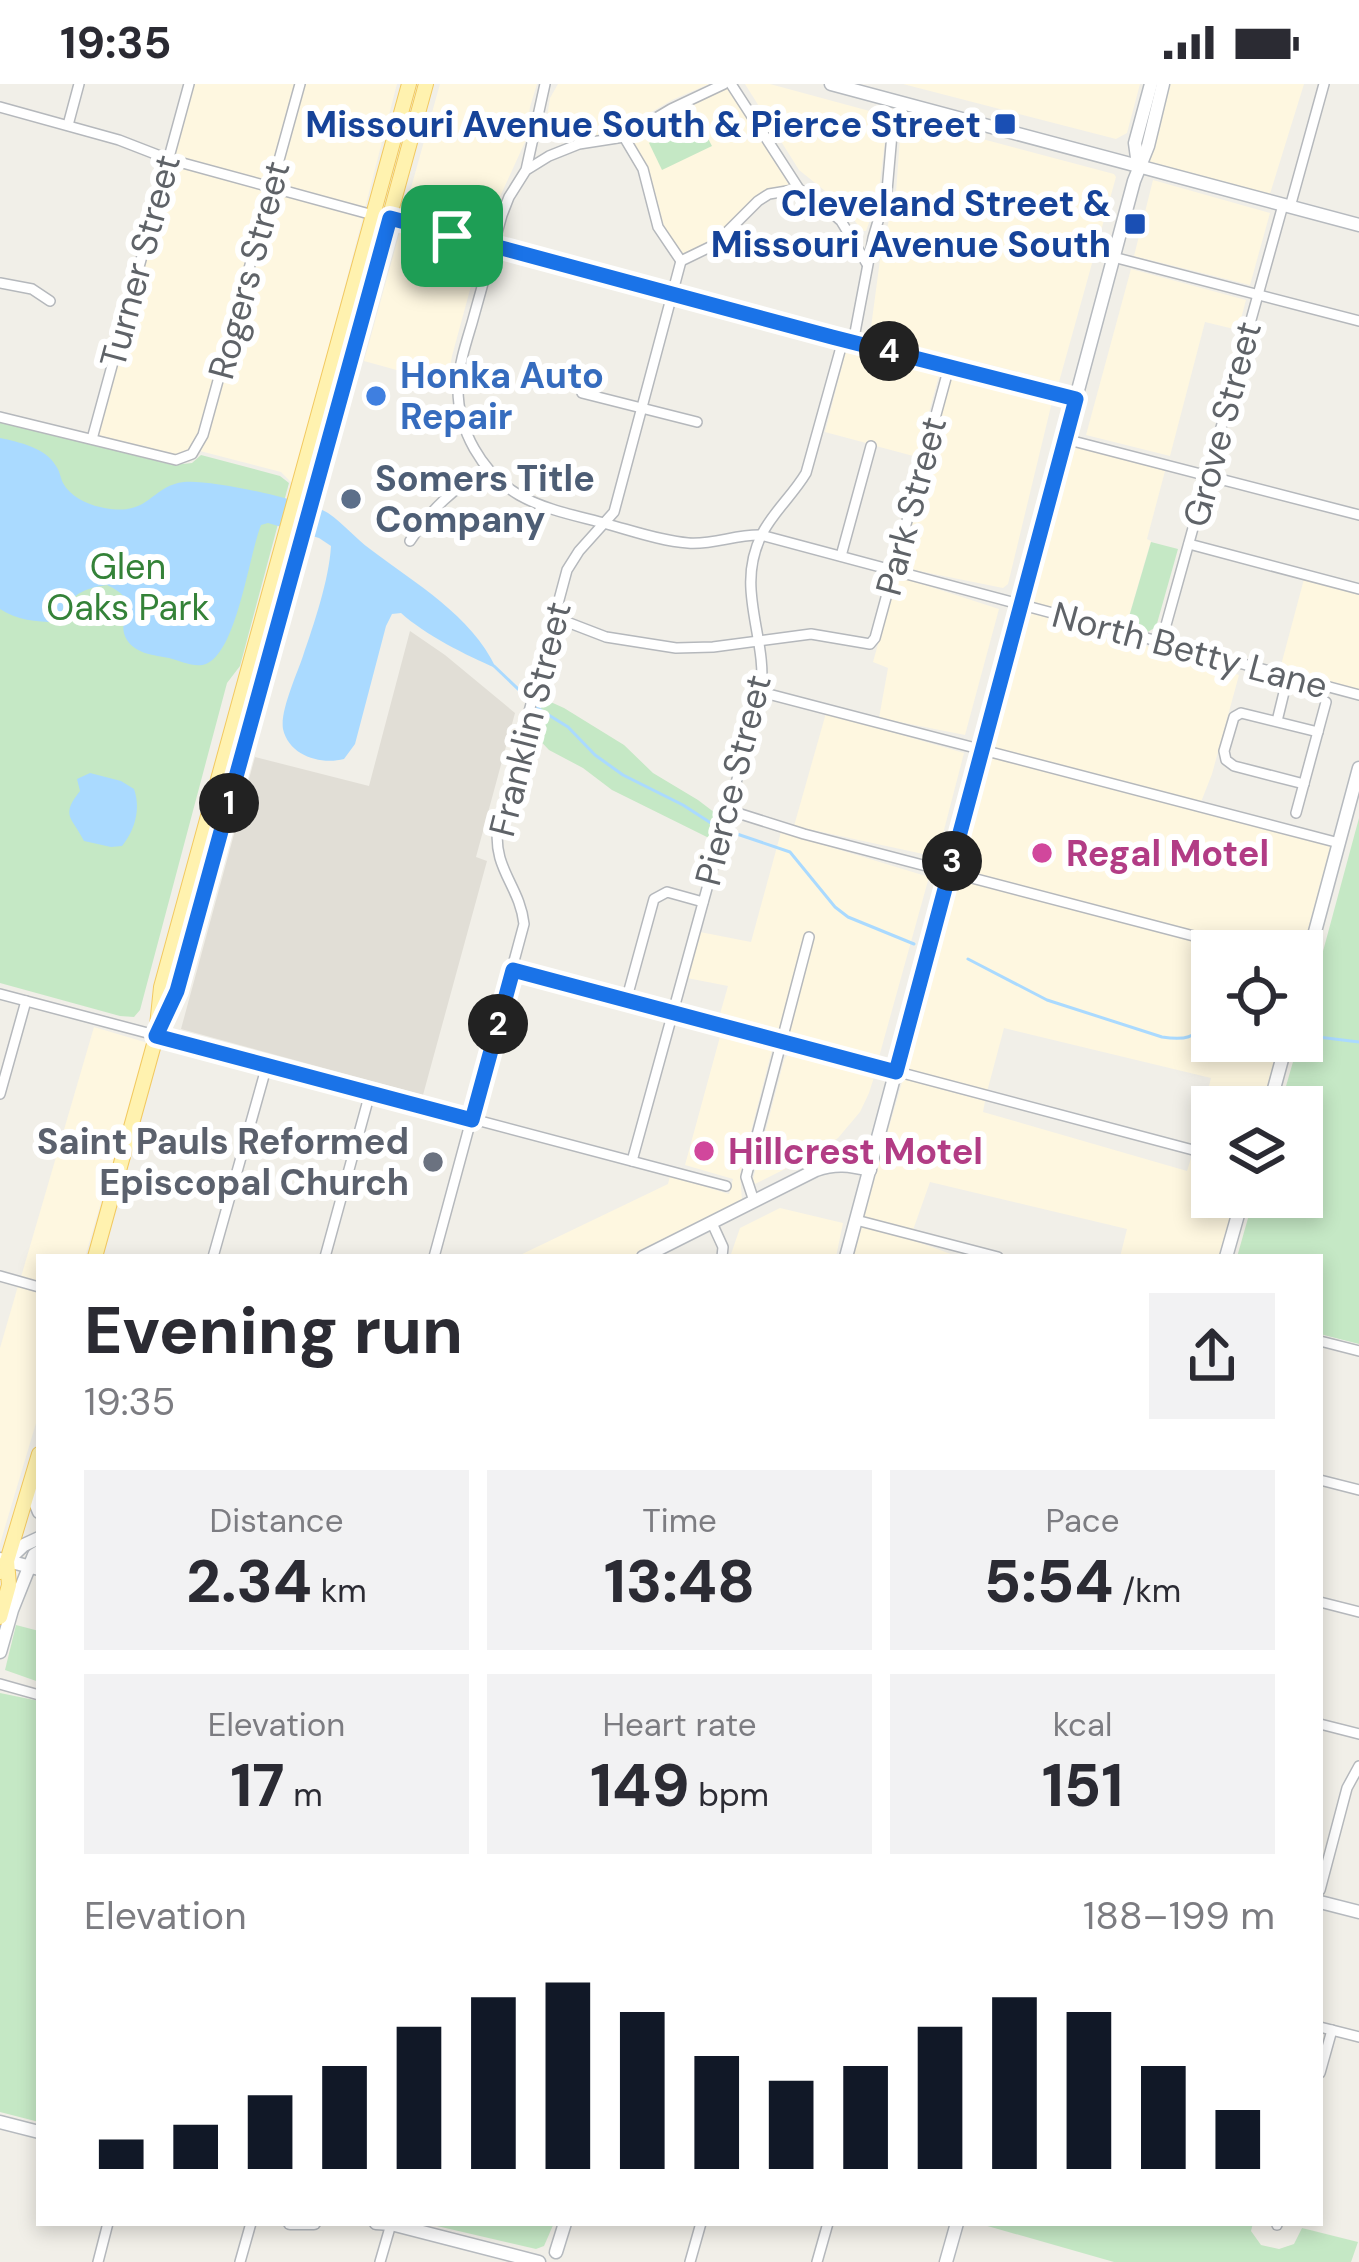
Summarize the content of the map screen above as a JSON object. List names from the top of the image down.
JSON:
{
  "streets": {
    "street": [
      "Turner Street",
      "Rogers Street",
      "Grove Street",
      "Park Street",
      "North Betty Lane",
      "Franklin Street",
      "Pierce Street"
    ]
  },
  "crossings": [
    ["Turner Street", "Rogers Street"],
    ["Grove Street", "North Betty Lane"],
    ["Park Street", "North Betty Lane"],
    ["Park Street", "Pierce Street"],
    ["North Betty Lane", "Pierce Street"]
  ],
  "parks": ["Glen Oaks Park"],
  "places": {
    "transit": ["Missouri Avenue South & Pierce Street", "Cleveland Street & Missouri Avenue South"],
    "other": [
      "Honka Auto Repair",
      "Somers Title Company",
      "Regal Motel",
      "Hillcrest Motel",
      "Saint Pauls Reformed Episcopal Church"
    ]
  },
  "page": {
    "status": "19:35",
    "pins": [
      "4",
      "1",
      "3",
      "2"
    ],
    "heading": ["Evening run", "19:35"],
    "stats": [
      ["Distance", "2.34 km"],
      ["Time", "13:48"],
      ["Pace", "5:54 /km"],
      ["Elevation", "17 m"],
      ["Heart rate", "149 bpm"],
      ["kcal", "151"]
    ],
    "chart": ["Elevation", "188–199 m"]
  }
}
